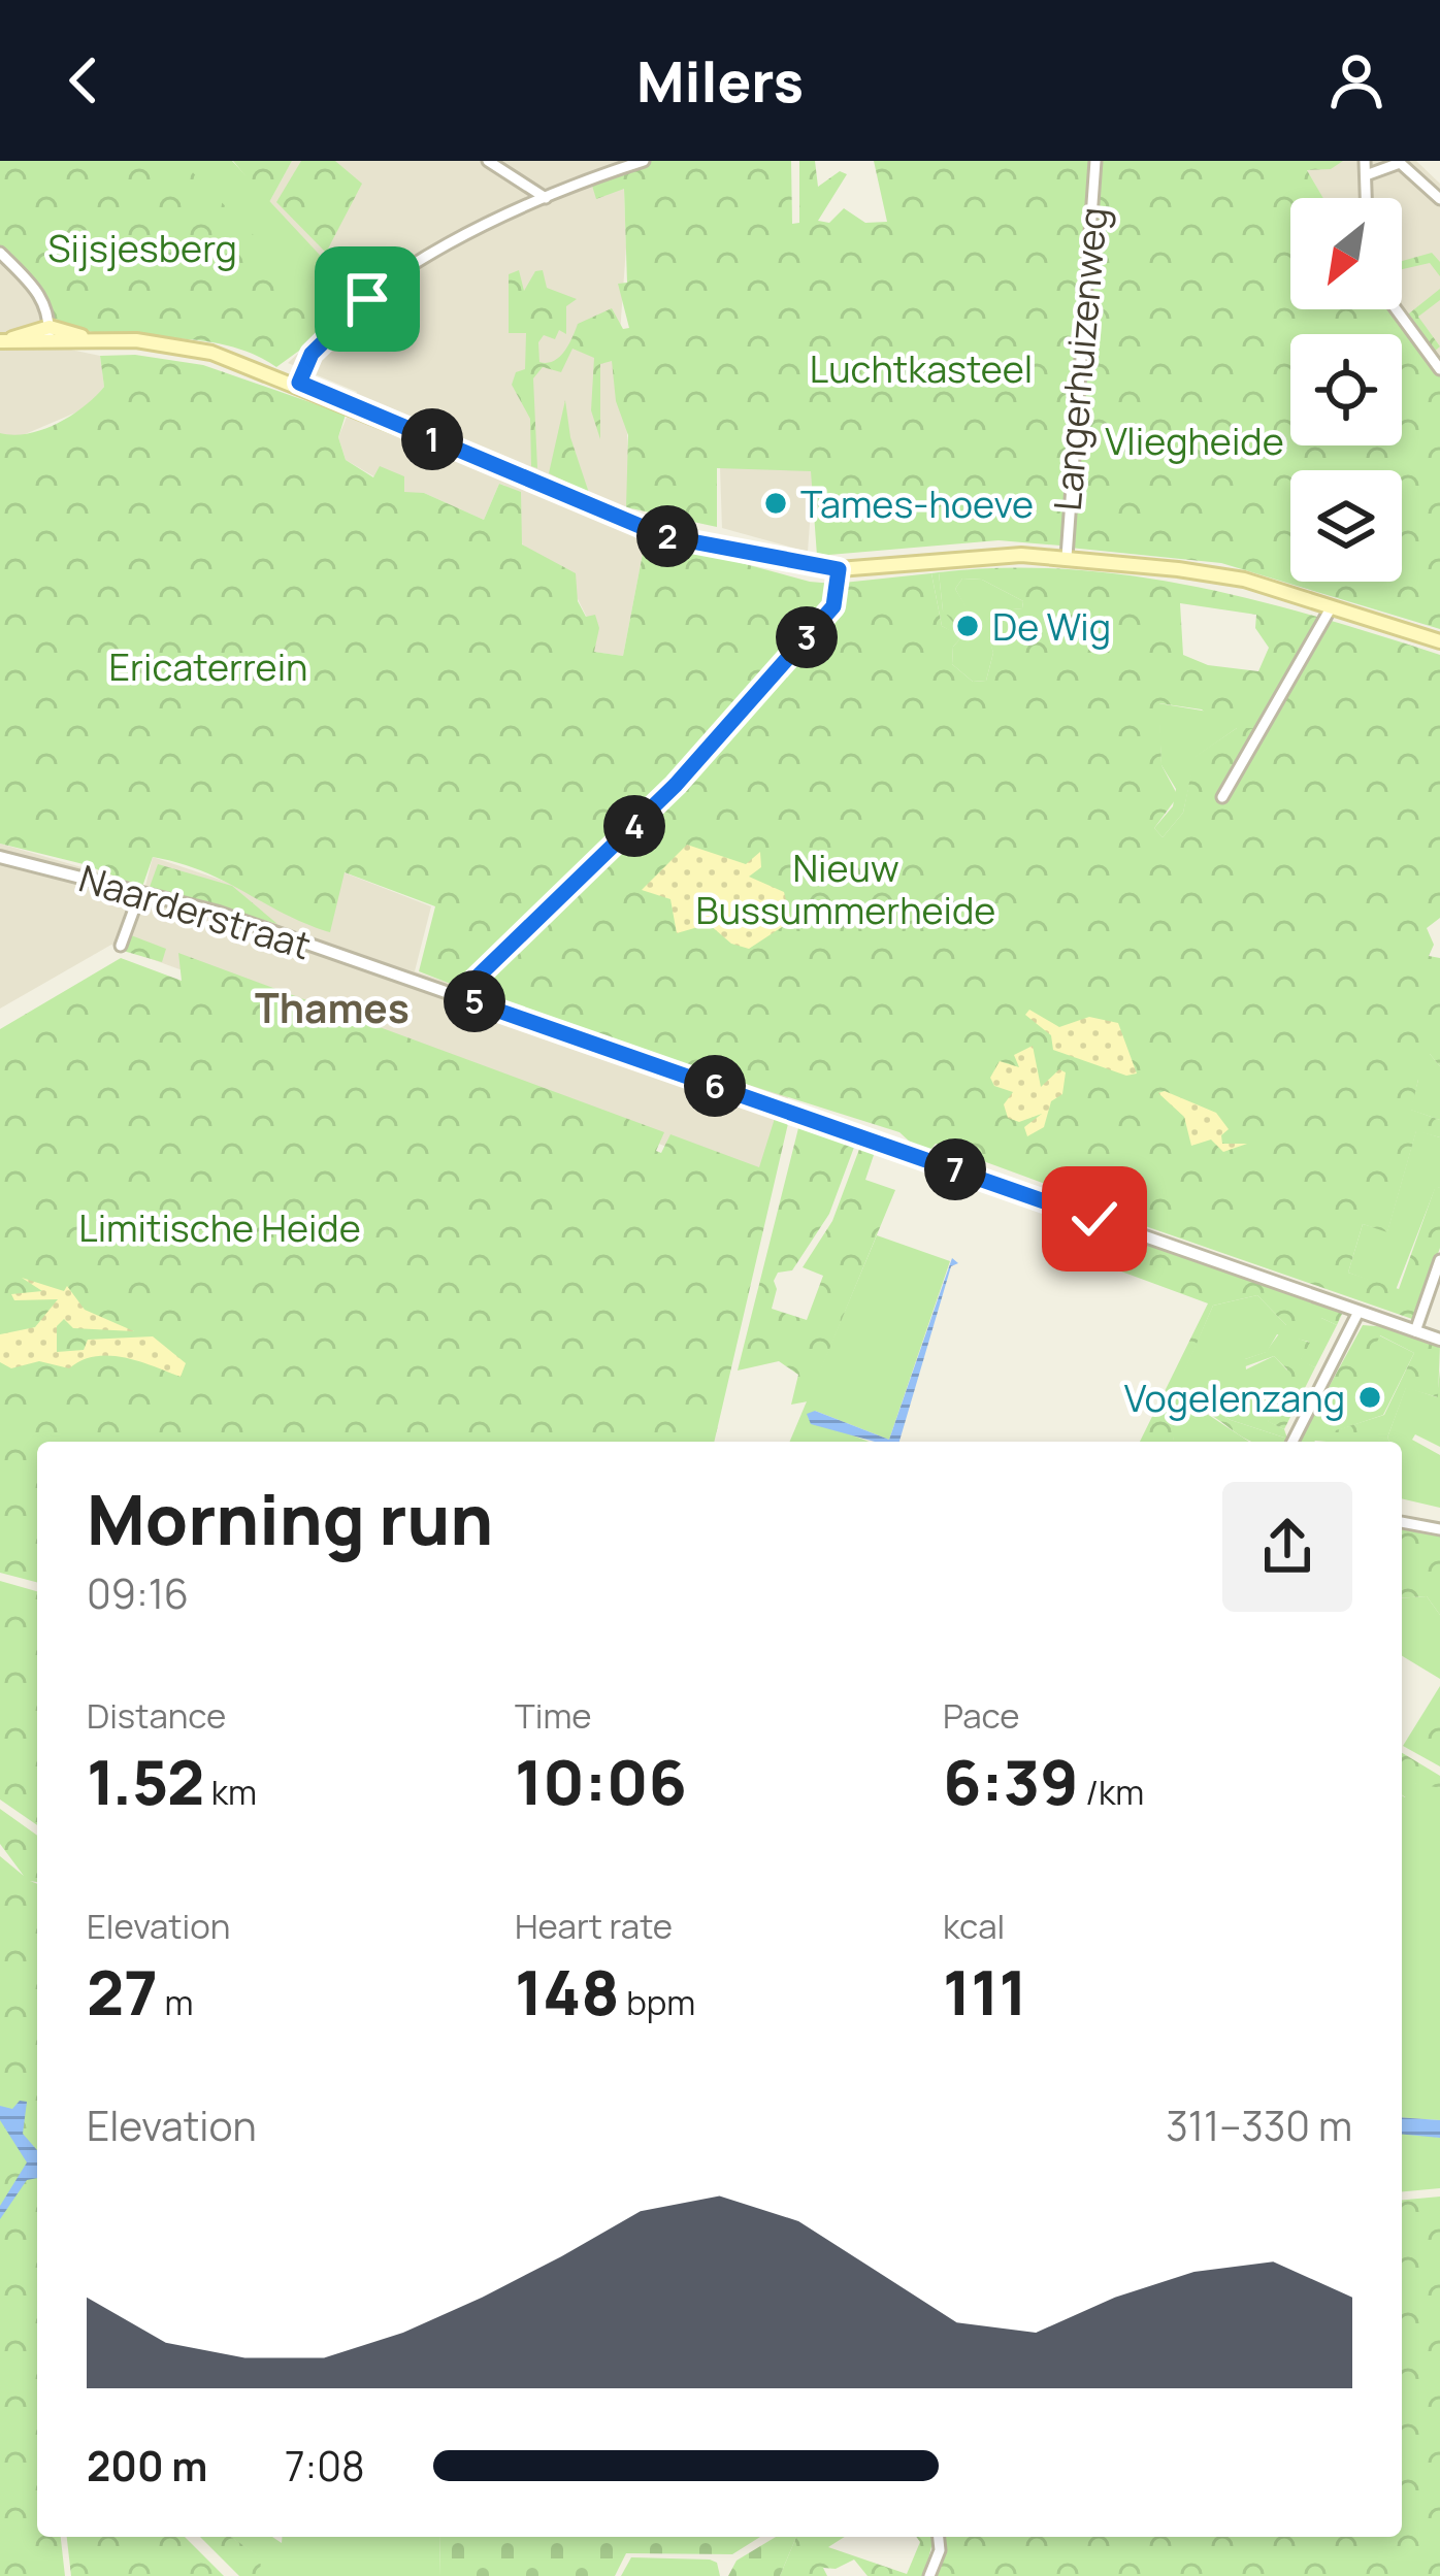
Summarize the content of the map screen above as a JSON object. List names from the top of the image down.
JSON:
{
  "streets": {
    "street": ["Langerhuizenweg", "Naarderstraat"]
  },
  "districts": ["Thames"],
  "parks": [
    "Sijsjesberg",
    "Luchtkasteel",
    "Vliegheide",
    "Ericaterrein",
    "Nieuw Bussummerheide",
    "Limitische Heide"
  ],
  "places": ["Tames-hoeve", "De Wig", "Vogelenzang"],
  "north": "bottom left",
  "page": {
    "header": "Milers",
    "pins": [
      "1",
      "2",
      "3",
      "4",
      "5",
      "6",
      "7"
    ],
    "heading": ["Morning run", "09:16"],
    "stats": [
      ["Distance", "1.52 km"],
      ["Time", "10:06"],
      ["Pace", "6:39 /km"],
      ["Elevation", "27 m"],
      ["Heart rate", "148 bpm"],
      ["kcal", "111"]
    ],
    "chart": ["Elevation", "311–330 m"],
    "list": [
      {
        "name": "200 m",
        "note": "7:08"
      }
    ]
  }
}
